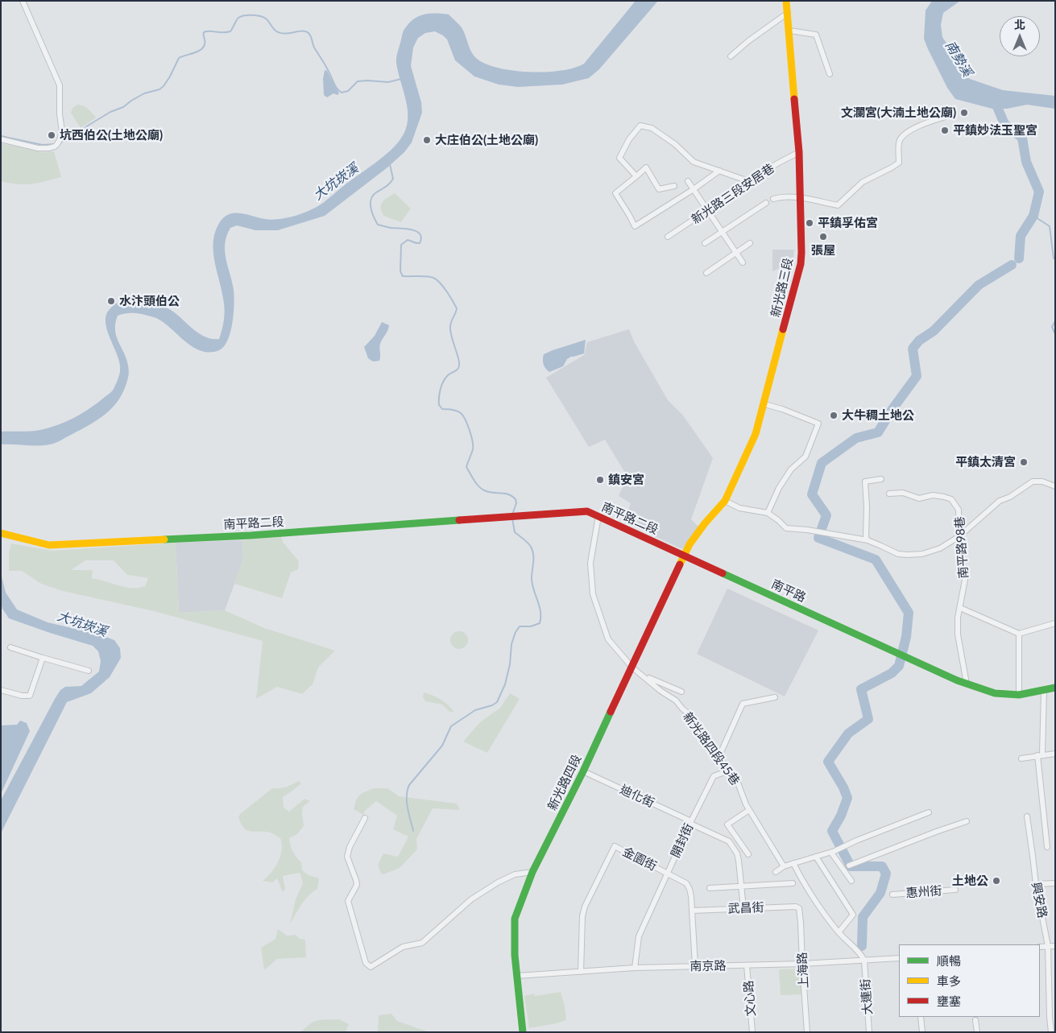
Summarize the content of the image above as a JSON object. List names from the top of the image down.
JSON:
{
  "streets": {
    "street": [
      "新光路三段安居巷",
      "新光路三段",
      "南平路二段",
      "南平路98巷",
      "南平路",
      "新光路四段45巷",
      "新光路四段",
      "迪化街",
      "開封街",
      "金園街",
      "惠州街",
      "興安路",
      "武昌街",
      "南京路",
      "上海路",
      "大連街",
      "文心路"
    ]
  },
  "crossings": [
    ["新光路三段安居巷", "新光路三段"],
    ["新光路三段", "南平路二段"],
    ["新光路三段", "南平路"],
    ["新光路三段", "新光路四段"],
    ["南平路二段", "南平路"],
    ["南平路二段", "新光路四段45巷"],
    ["南平路二段", "新光路四段"],
    ["南平路98巷", "南平路"],
    ["南平路", "新光路四段"],
    ["新光路四段45巷", "新光路四段"],
    ["新光路四段45巷", "開封街"],
    ["新光路四段", "迪化街"],
    ["新光路四段", "南京路"],
    ["迪化街", "開封街"],
    ["迪化街", "武昌街"],
    ["開封街", "金園街"],
    ["開封街", "南京路"],
    ["金園街", "武昌街"],
    ["金園街", "南京路"],
    ["武昌街", "上海路"],
    ["南京路", "上海路"],
    ["南京路", "大連街"],
    ["南京路", "文心路"]
  ],
  "water": ["南勢溪", "大坑崁溪"],
  "places": [
    "文瀾宮(大湳土地公廟)",
    "平鎮妙法玉聖宮",
    "坑西伯公(土地公廟)",
    "大庄伯公(土地公廟)",
    "平鎮孚佑宮",
    "張屋",
    "水汴頭伯公",
    "大牛稠土地公",
    "平鎮太清宮",
    "鎮安宮",
    "土地公"
  ],
  "legend": ["順暢", "車多", "壅塞"],
  "north": "top"
}
